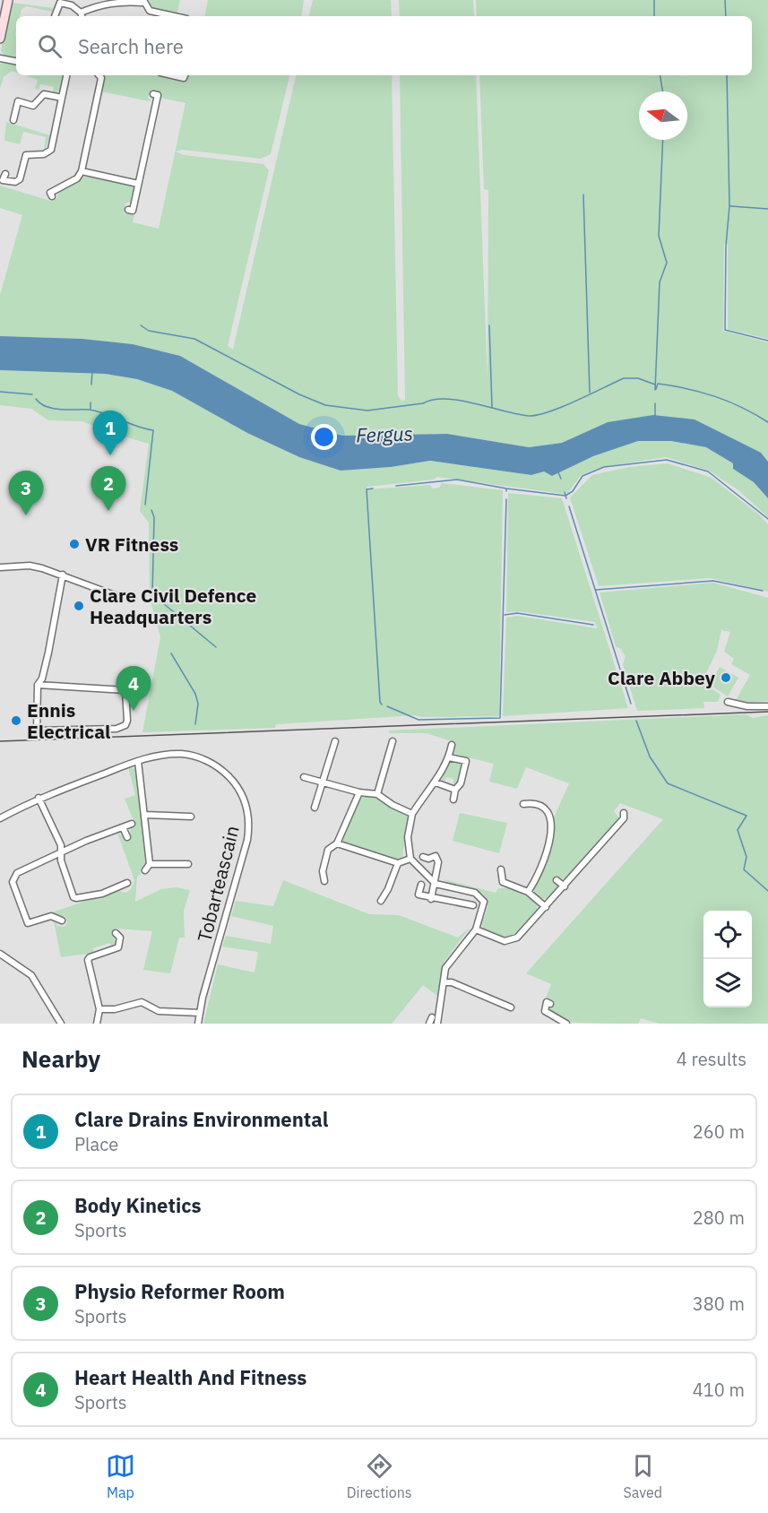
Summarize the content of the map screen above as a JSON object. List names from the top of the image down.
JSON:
{
  "streets": {
    "street": ["Tobarteascain"]
  },
  "water": ["Fergus"],
  "places": [
    "VR Fitness",
    "Clare Civil Defence Headquarters",
    "Clare Abbey",
    "Ennis Electrical"
  ],
  "north": "left",
  "page": {
    "search": "Search here",
    "pins": [
      "1",
      "2",
      "3",
      "4"
    ],
    "heading": ["Nearby", "4 results"],
    "list": [
      {
        "mark": "1",
        "name": "Clare Drains Environmental",
        "note": "Place",
        "value": "260 m"
      },
      {
        "mark": "2",
        "name": "Body Kinetics",
        "note": "Sports",
        "value": "280 m"
      },
      {
        "mark": "3",
        "name": "Physio Reformer Room",
        "note": "Sports",
        "value": "380 m"
      },
      {
        "mark": "4",
        "name": "Heart Health And Fitness",
        "note": "Sports",
        "value": "410 m"
      }
    ],
    "nav": ["Map", "Directions", "Saved"]
  }
}
